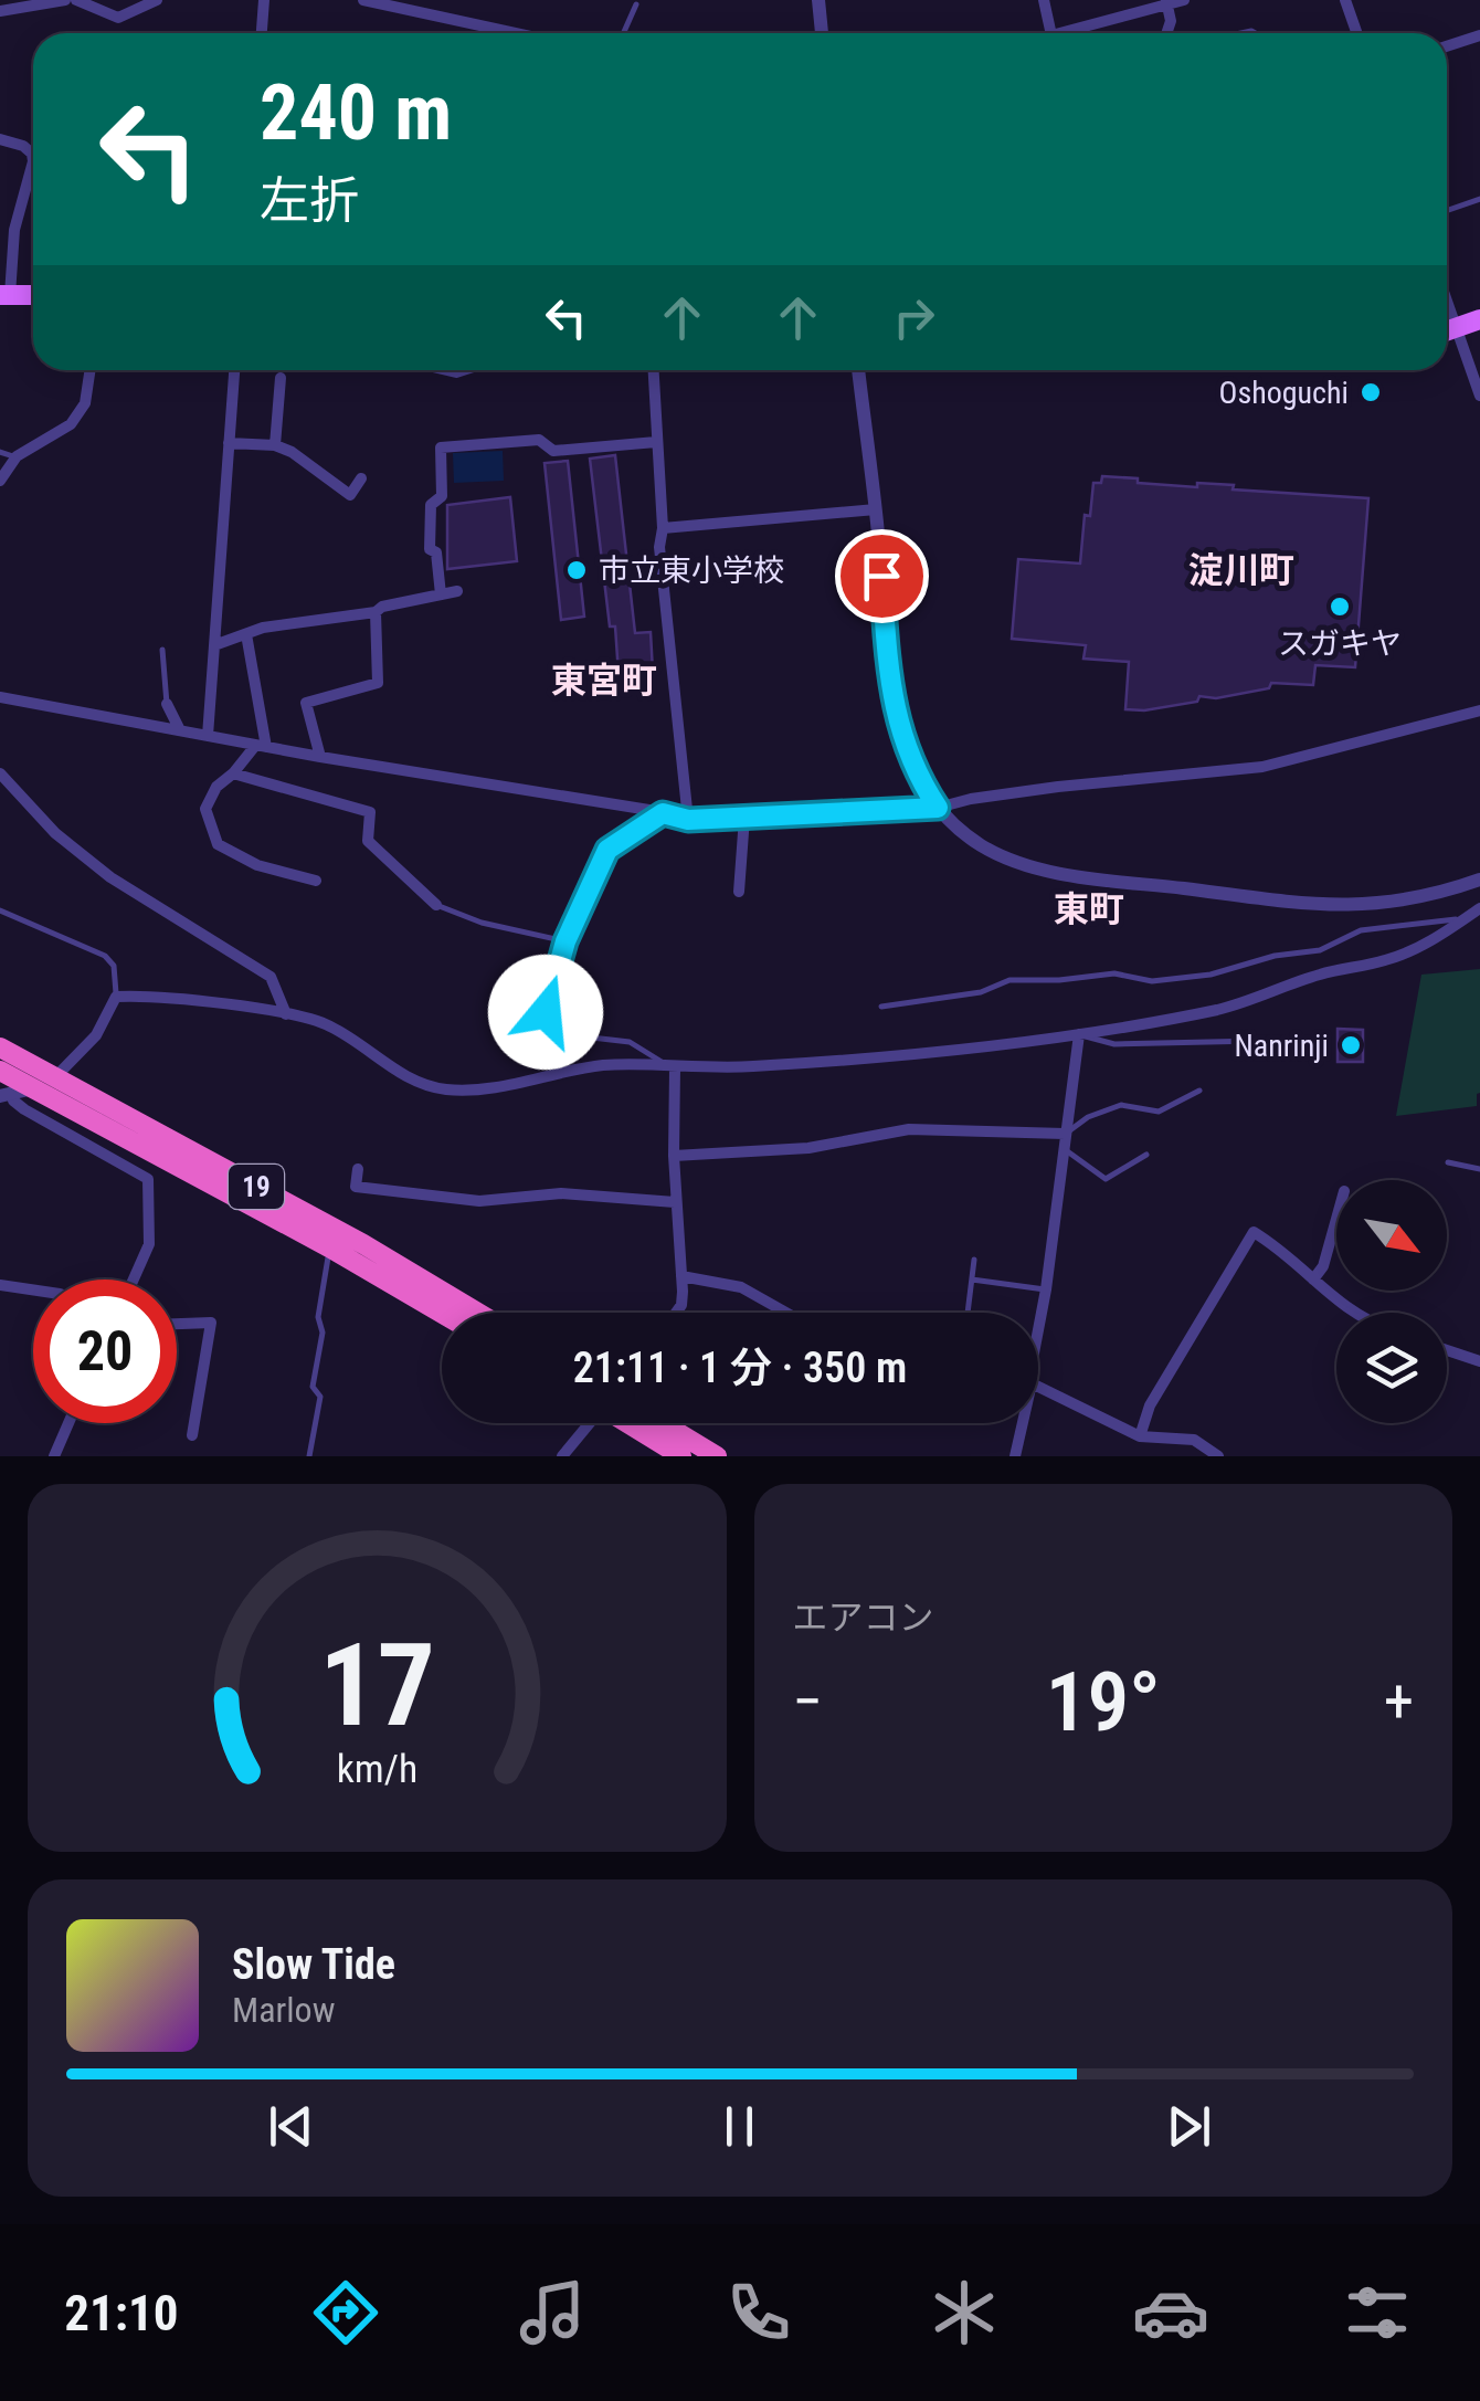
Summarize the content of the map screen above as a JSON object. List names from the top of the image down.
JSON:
{
  "streets": {
    "highway": ["19"]
  },
  "districts": ["淀川町", "東宮町", "東町"],
  "places": [
    "Oshoguchi",
    "市立東小学校",
    "スガキヤ",
    "Nanrinji"
  ],
  "north": "bottom right",
  "page": {
    "turn": ["240 m", "左折"],
    "limit": "20",
    "trip": "21:11 · 1 分 · 350 m",
    "tile": "エアコン",
    "heat": ["−", "19°", "+"],
    "song": ["Slow Tide", "Marlow"],
    "tabs": "21:10",
    "gauge": ["17", "km/h"]
  }
}
